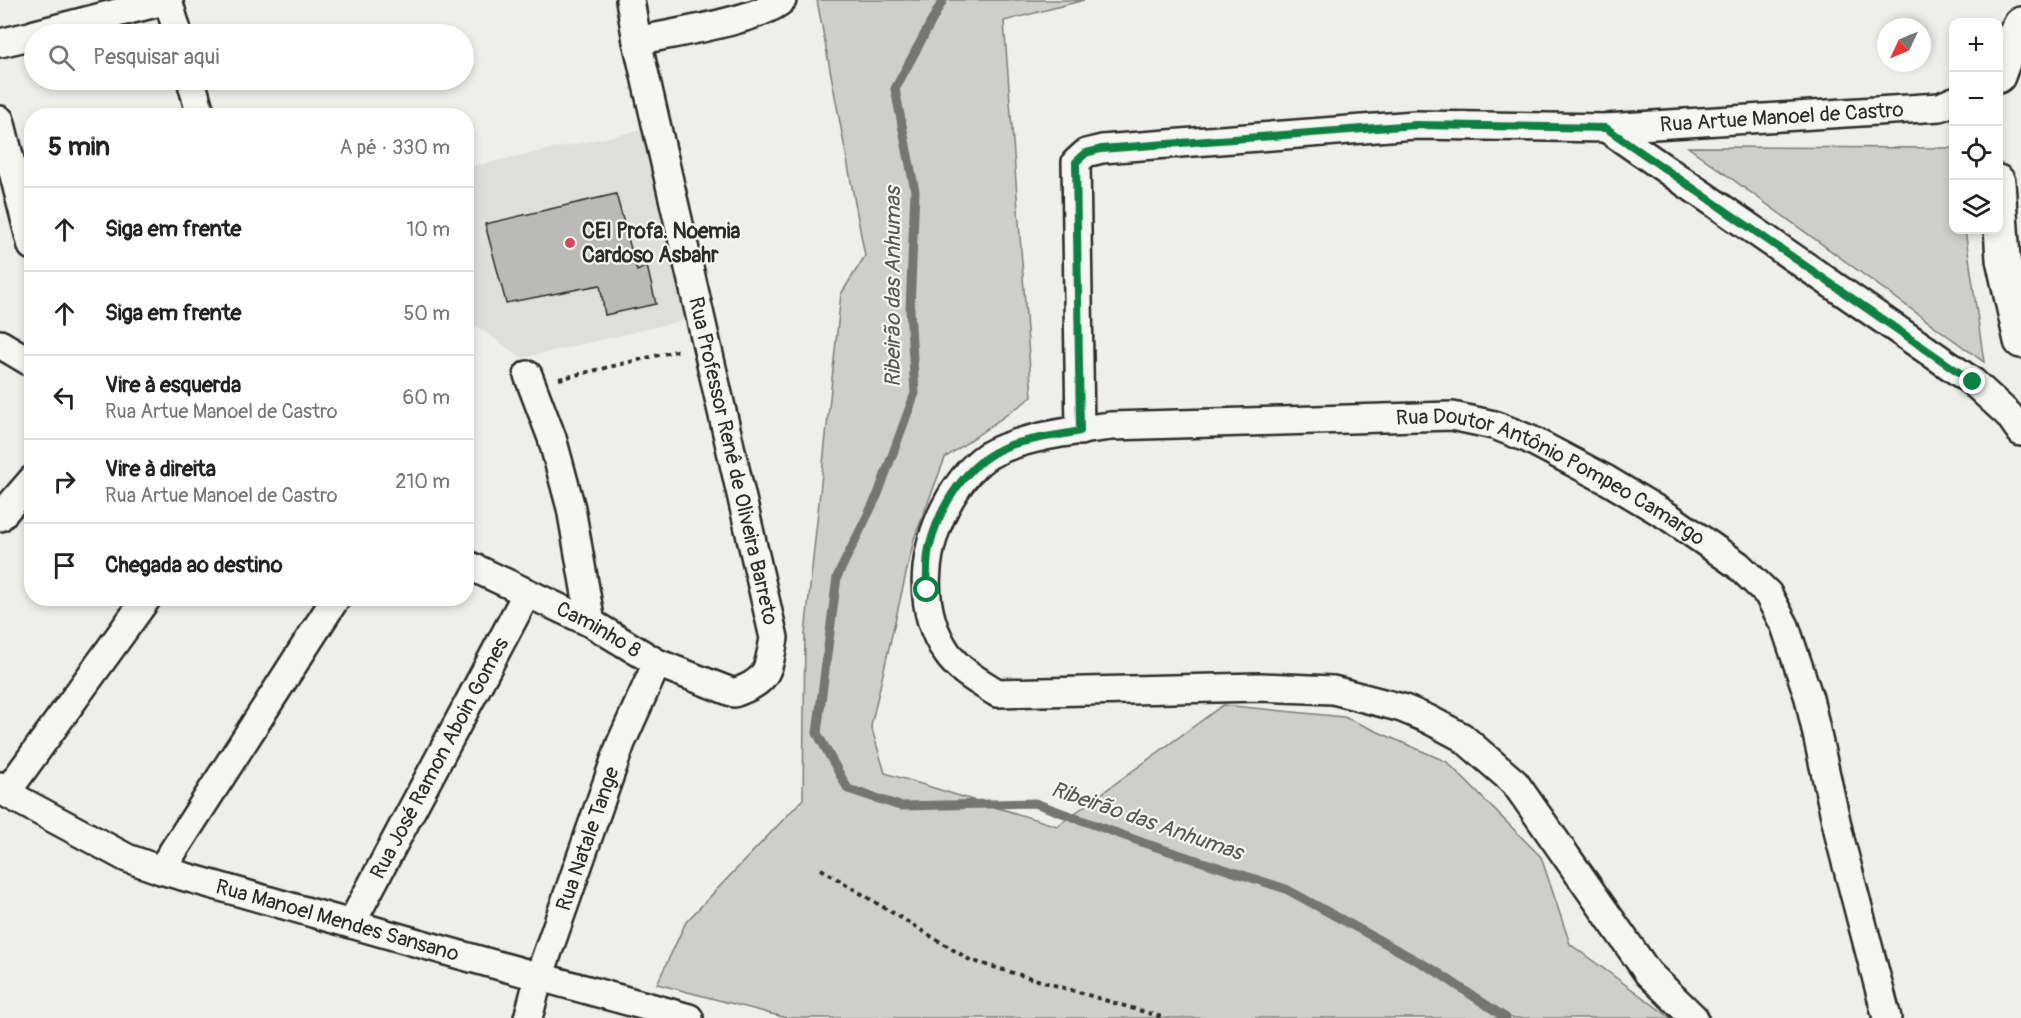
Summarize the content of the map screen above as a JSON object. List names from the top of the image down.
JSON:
{
  "streets": {
    "street": [
      "Rua Artue Manoel de Castro",
      "Rua Professor Renê de Oliveira Barreto",
      "Rua Doutor Antônio Pompeo Camargo",
      "Caminho 8",
      "Rua José Ramon Aboin Gomes",
      "Rua Natale Tange",
      "Rua Manoel Mendes Sansano"
    ]
  },
  "crossings": [
    ["Rua Artue Manoel de Castro", "Rua Doutor Antônio Pompeo Camargo"],
    ["Rua Professor Renê de Oliveira Barreto", "Caminho 8"],
    ["Caminho 8", "Rua José Ramon Aboin Gomes"],
    ["Caminho 8", "Rua Natale Tange"],
    ["Rua José Ramon Aboin Gomes", "Rua Manoel Mendes Sansano"],
    ["Rua Natale Tange", "Rua Manoel Mendes Sansano"]
  ],
  "water": ["Ribeirão das Anhumas"],
  "places": ["CEI Profa. Noemia Cardoso Asbahr"],
  "north": "bottom left",
  "page": {
    "map_buttons": ["+", "−"],
    "search": "Pesquisar aqui",
    "heading": ["5 min", "A pé · 330 m"],
    "list": [
      ["Siga em frente", "10 m"],
      ["Siga em frente", "50 m"],
      ["Vire à esquerda", "Rua Artue Manoel de Castro", "60 m"],
      ["Vire à direita", "Rua Artue Manoel de Castro", "210 m"],
      "Chegada ao destino"
    ]
  }
}
